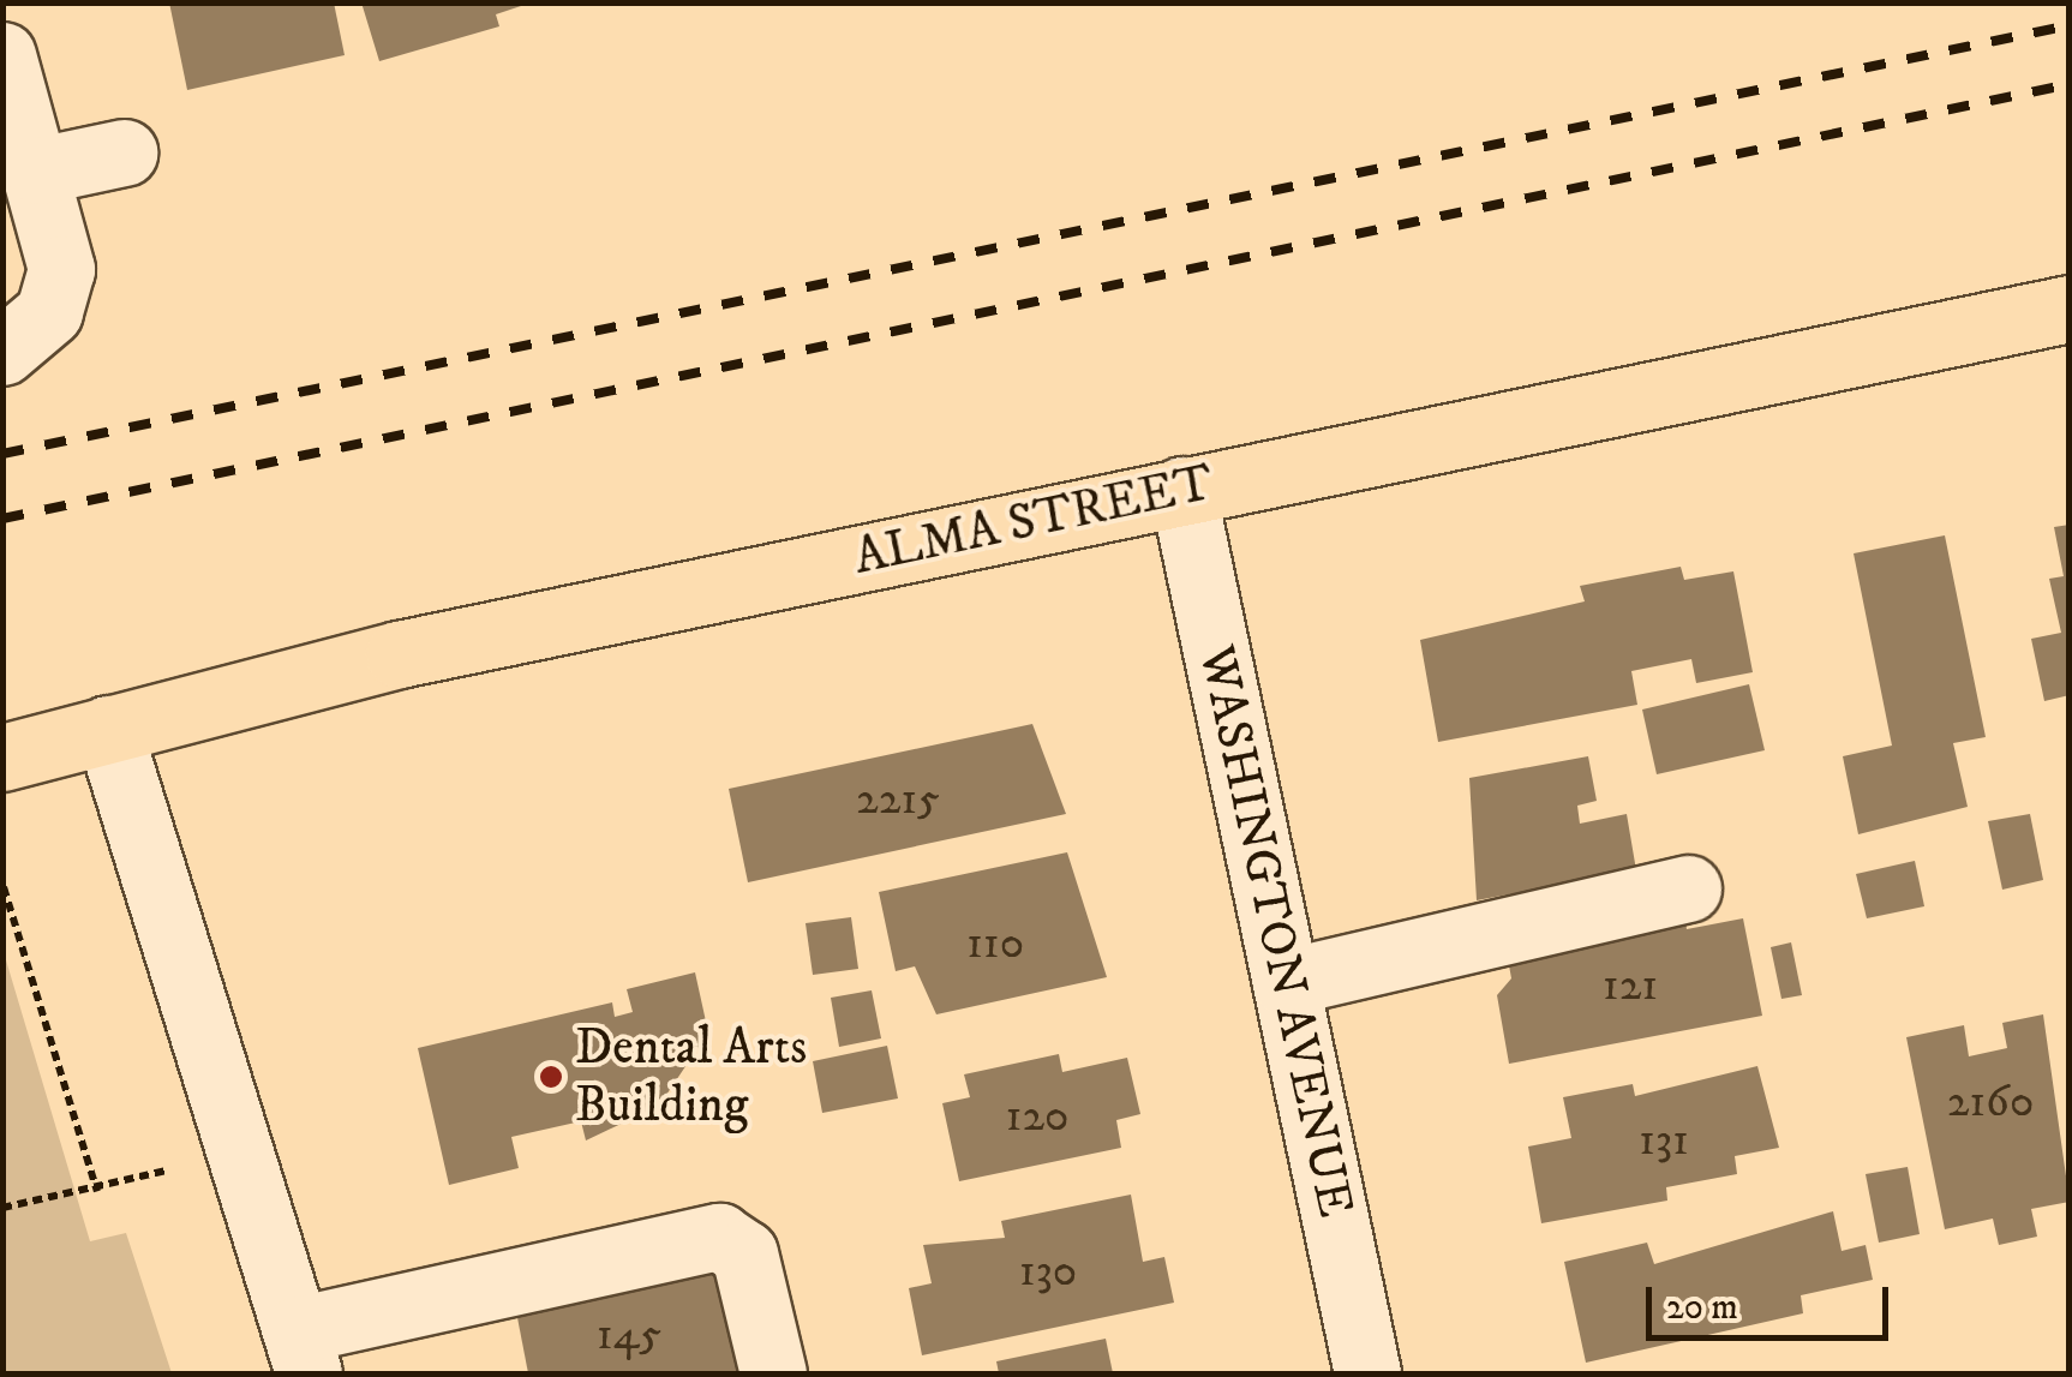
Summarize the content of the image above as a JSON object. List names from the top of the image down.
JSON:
{
  "streets": {
    "main road": ["ALMA STREET"],
    "street": ["WASHINGTON AVENUE"]
  },
  "crossings": [
    ["ALMA STREET", "WASHINGTON AVENUE"]
  ],
  "places": ["Dental Arts Building"],
  "house_numbers": [
    "2215",
    "110",
    "121",
    "2160",
    "120",
    "131",
    "130",
    "145"
  ],
  "scale_bar": "20 m"
}
